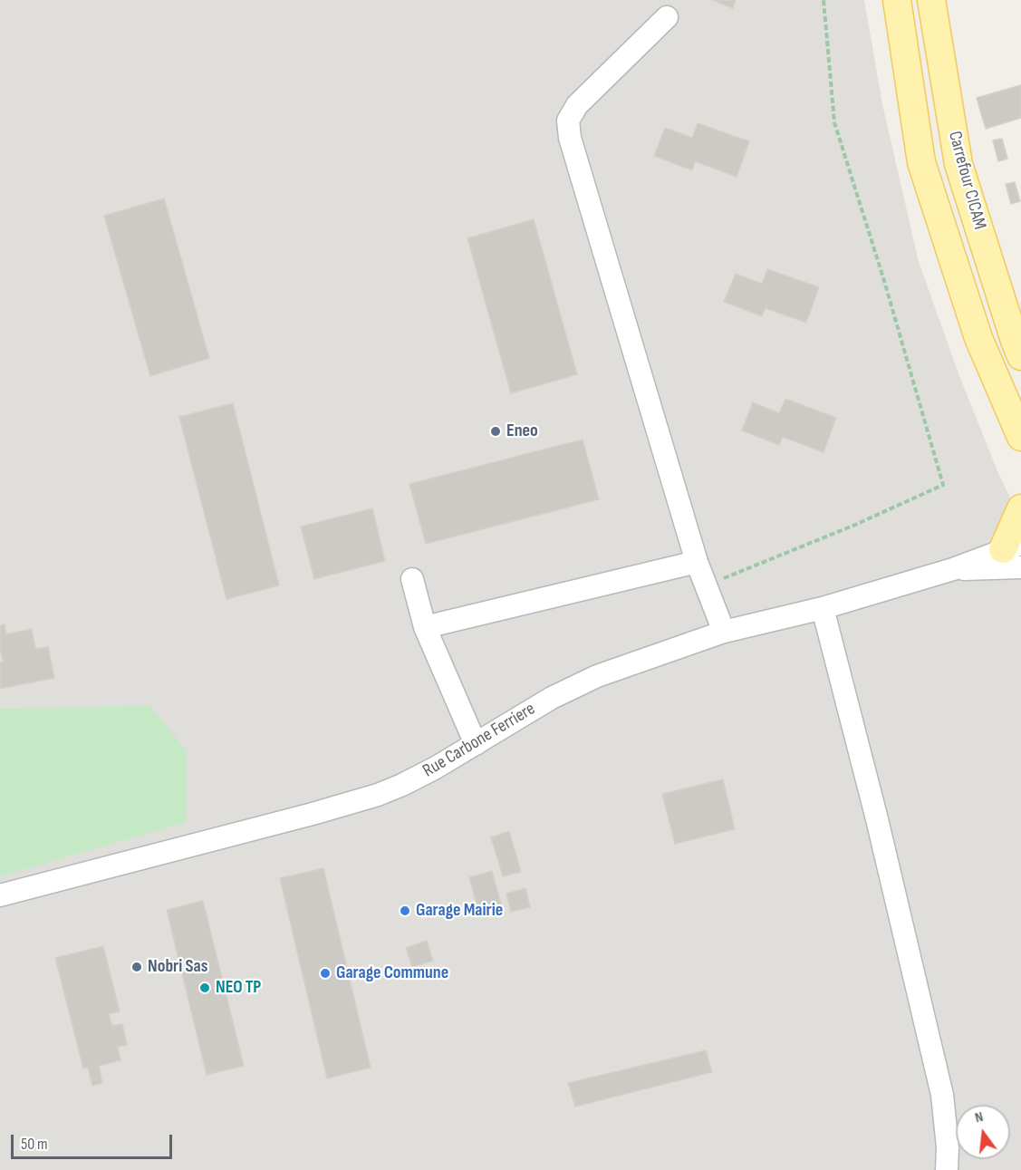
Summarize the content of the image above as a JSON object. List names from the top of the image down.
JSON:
{
  "streets": {
    "main road": ["Carrefour CICAM"],
    "street": ["Rue Carbone Ferriere"]
  },
  "places": [
    "Eneo",
    "Garage Mairie",
    "Nobri Sas",
    "Garage Commune",
    "NEO TP"
  ],
  "scale_bar": "50 m",
  "north": "top"
}
